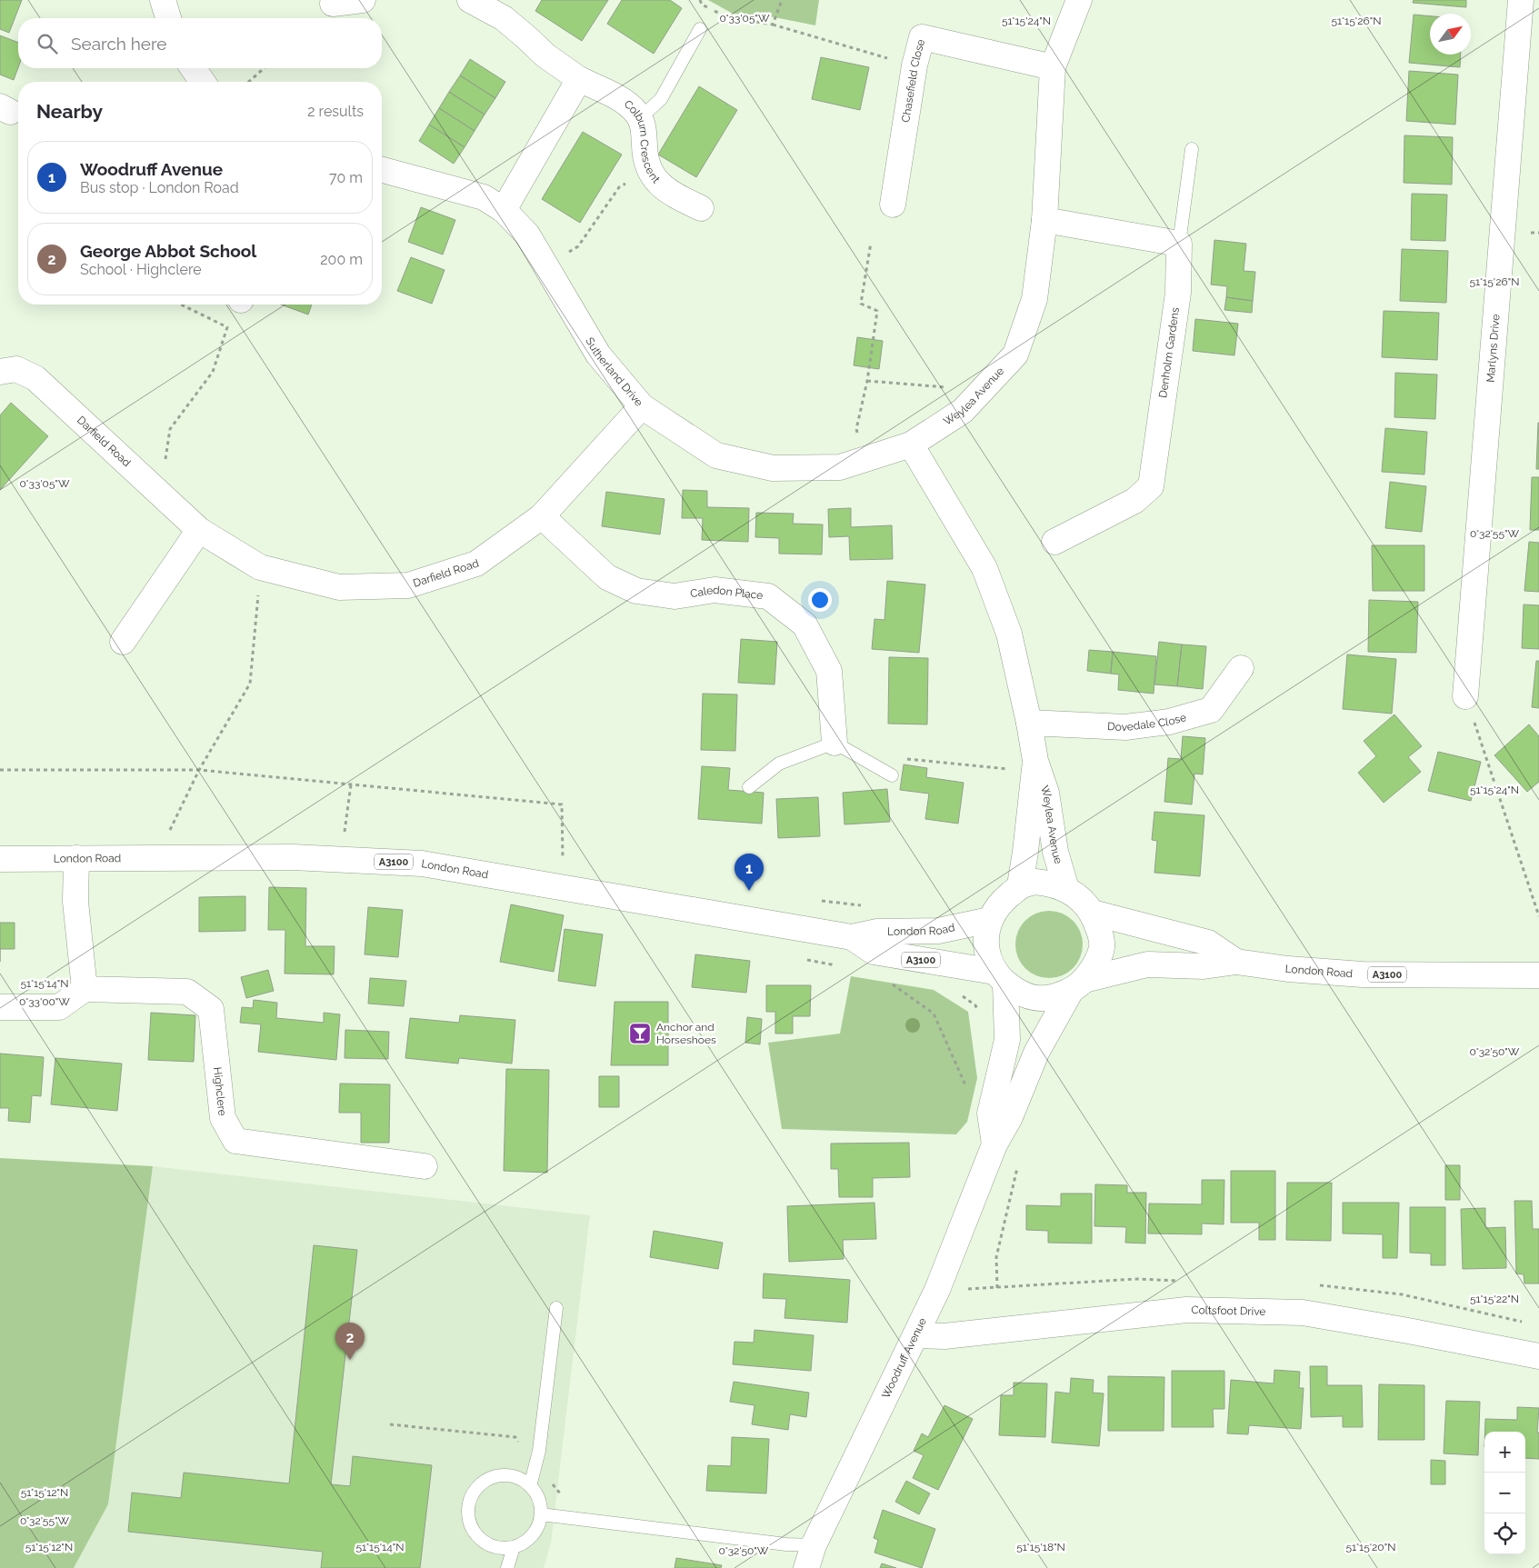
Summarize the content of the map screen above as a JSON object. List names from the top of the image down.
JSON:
{
  "streets": {
    "street": [
      "Chasefield Close",
      "Colburn Crescent",
      "Marlyns Drive",
      "Denholm Gardens",
      "Sutherland Drive",
      "Weylea Avenue",
      "Darfield Road",
      "Caledon Place",
      "Dovedale Close",
      "London Road",
      "A3100",
      "Highclere",
      "Coltsfoot Drive",
      "Woodruff Avenue"
    ]
  },
  "crossings": [
    ["Chasefield Close", "Weylea Avenue"],
    ["Sutherland Drive", "Weylea Avenue"],
    ["Sutherland Drive", "Darfield Road"],
    ["Weylea Avenue", "Dovedale Close"],
    ["Weylea Avenue", "London Road"],
    ["Weylea Avenue", "Woodruff Avenue"],
    ["Darfield Road", "Caledon Place"],
    ["London Road", "Woodruff Avenue"],
    ["Coltsfoot Drive", "Woodruff Avenue"]
  ],
  "places": {
    "bar": ["Anchor and Horseshoes"]
  },
  "north": "top right",
  "page": {
    "search": "Search here",
    "heading": ["Nearby", "2 results"],
    "list": [
      {
        "mark": "1",
        "name": "Woodruff Avenue",
        "note": "Bus stop · London Road",
        "value": "70 m"
      },
      {
        "mark": "2",
        "name": "George Abbot School",
        "note": "School · Highclere",
        "value": "200 m"
      }
    ],
    "pins": ["1", "2"],
    "map_buttons": ["+", "−"]
  },
  "coordinates": [
    "0°33'05\"W",
    "51°15'26\"N",
    "51°15'24\"N",
    "0°32'55\"W",
    "51°15'14\"N",
    "0°33'00\"W",
    "0°32'50\"W",
    "51°15'22\"N",
    "51°15'12\"N",
    "51°15'18\"N",
    "51°15'20\"N"
  ]
}
